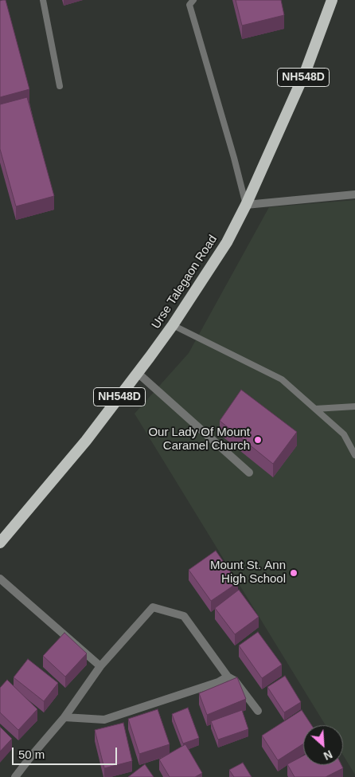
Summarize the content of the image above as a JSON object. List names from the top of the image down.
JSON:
{
  "streets": {
    "highway": ["NH548D", "Urse Talegaon Road"]
  },
  "places": ["Our Lady Of Mount Caramel Church", "Mount St. Ann High School"],
  "scale_bar": "50 m",
  "north": "bottom right"
}
